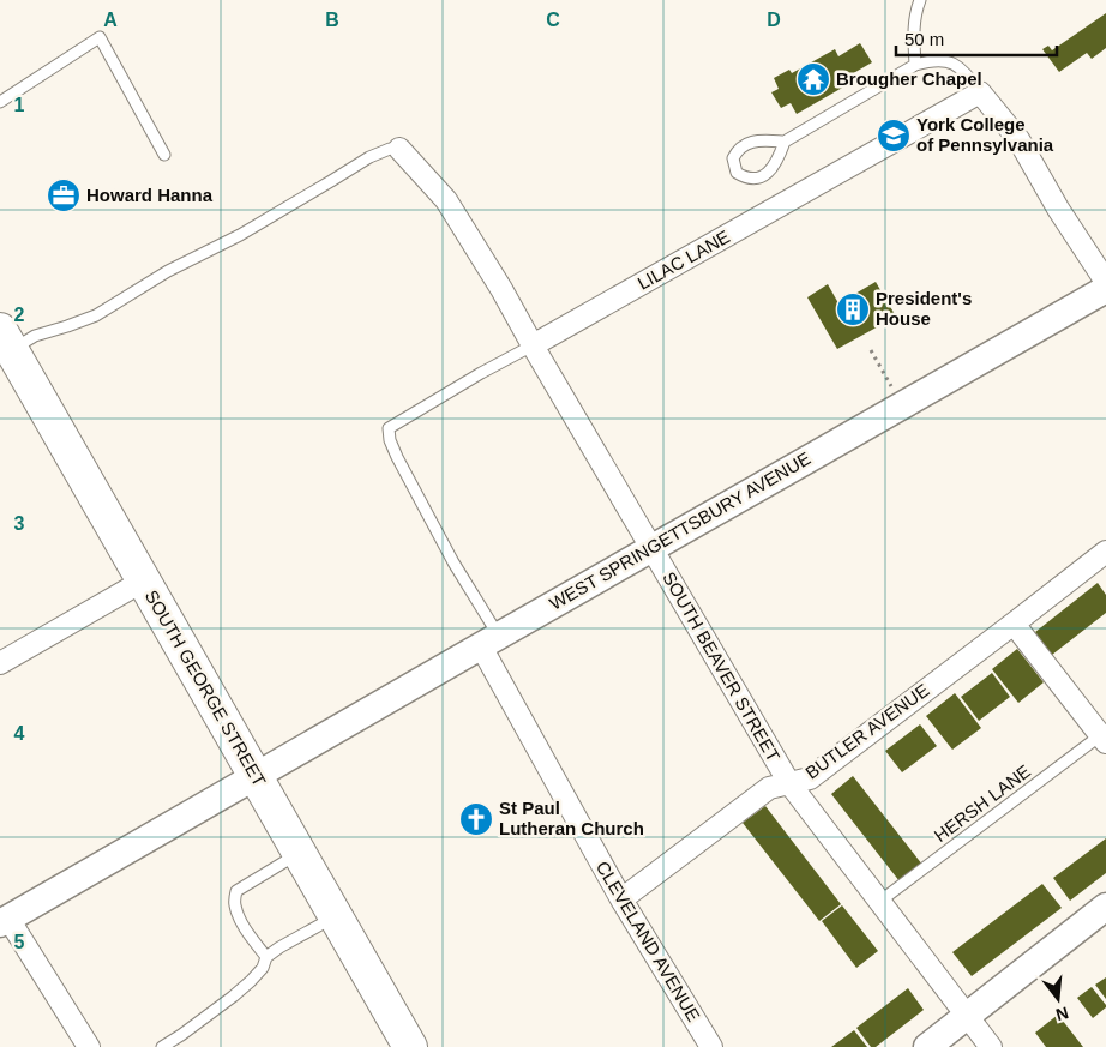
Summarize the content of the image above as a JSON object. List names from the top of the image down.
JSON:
{
  "streets": {
    "main road": ["SOUTH GEORGE STREET"],
    "street": [
      "LILAC LANE",
      "WEST SPRINGETTSBURY AVENUE",
      "SOUTH BEAVER STREET",
      "BUTLER AVENUE",
      "CLEVELAND AVENUE"
    ],
    "lane": ["HERSH LANE"]
  },
  "crossings": [
    ["LILAC LANE", "SOUTH BEAVER STREET"],
    ["LILAC LANE", "CLEVELAND AVENUE"],
    ["WEST SPRINGETTSBURY AVENUE", "SOUTH BEAVER STREET"],
    ["WEST SPRINGETTSBURY AVENUE", "SOUTH GEORGE STREET"],
    ["WEST SPRINGETTSBURY AVENUE", "CLEVELAND AVENUE"],
    ["SOUTH BEAVER STREET", "BUTLER AVENUE"],
    ["SOUTH BEAVER STREET", "HERSH LANE"],
    ["BUTLER AVENUE", "CLEVELAND AVENUE"]
  ],
  "places": {
    "temple": ["Brougher Chapel"],
    "school or university": ["York College of Pennsylvania"],
    "office": ["Howard Hanna"],
    "building": ["President's House"],
    "church": ["St Paul Lutheran Church"]
  },
  "scale_bar": "50 m",
  "north": "bottom",
  "grid": {
    "columns": [
      "A",
      "B",
      "C",
      "D"
    ],
    "rows": [
      "1",
      "2",
      "3",
      "4",
      "5"
    ]
  }
}
